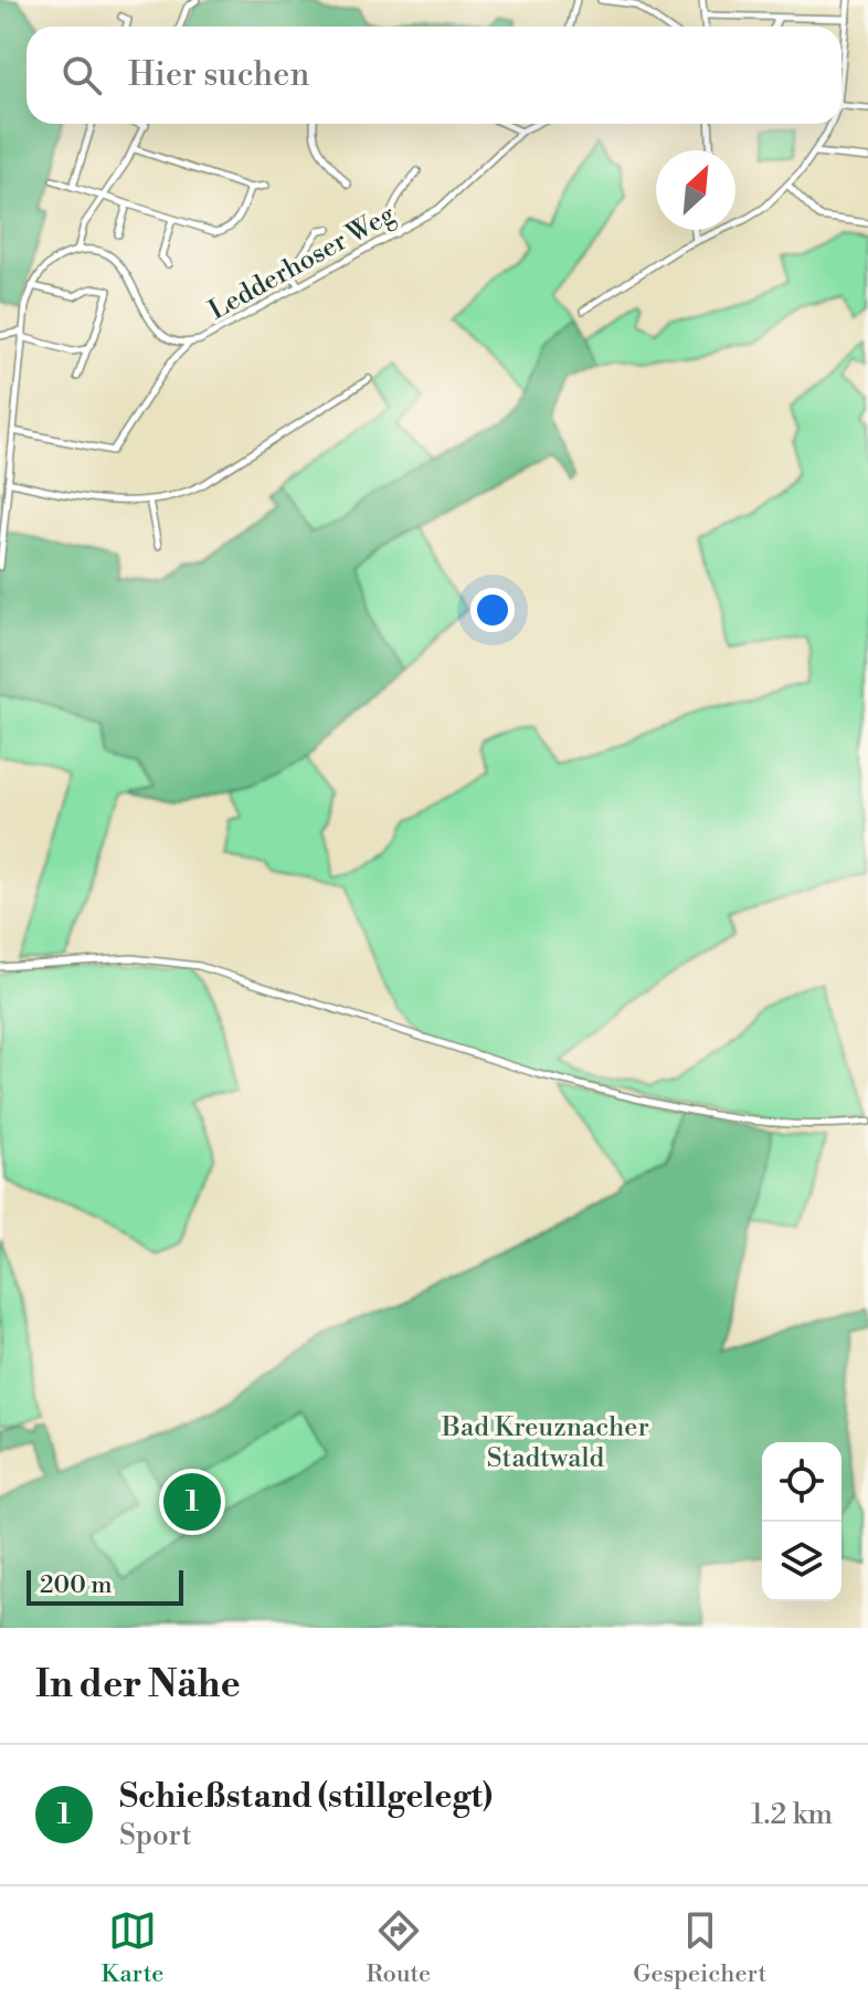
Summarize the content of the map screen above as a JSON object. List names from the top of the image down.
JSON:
{
  "streets": {
    "street": ["Ledderhoser Weg"]
  },
  "parks": ["Bad Kreuznacher Stadtwald"],
  "scale_bar": "200 m",
  "north": "top right",
  "page": {
    "search": "Hier suchen",
    "pins": "1",
    "scale": "200 m",
    "heading": "In der Nähe",
    "list": [
      {
        "mark": "1",
        "name": "Schießstand (stillgelegt)",
        "note": "Sport",
        "value": "1.2 km"
      }
    ],
    "nav": ["Karte", "Route", "Gespeichert"]
  }
}
